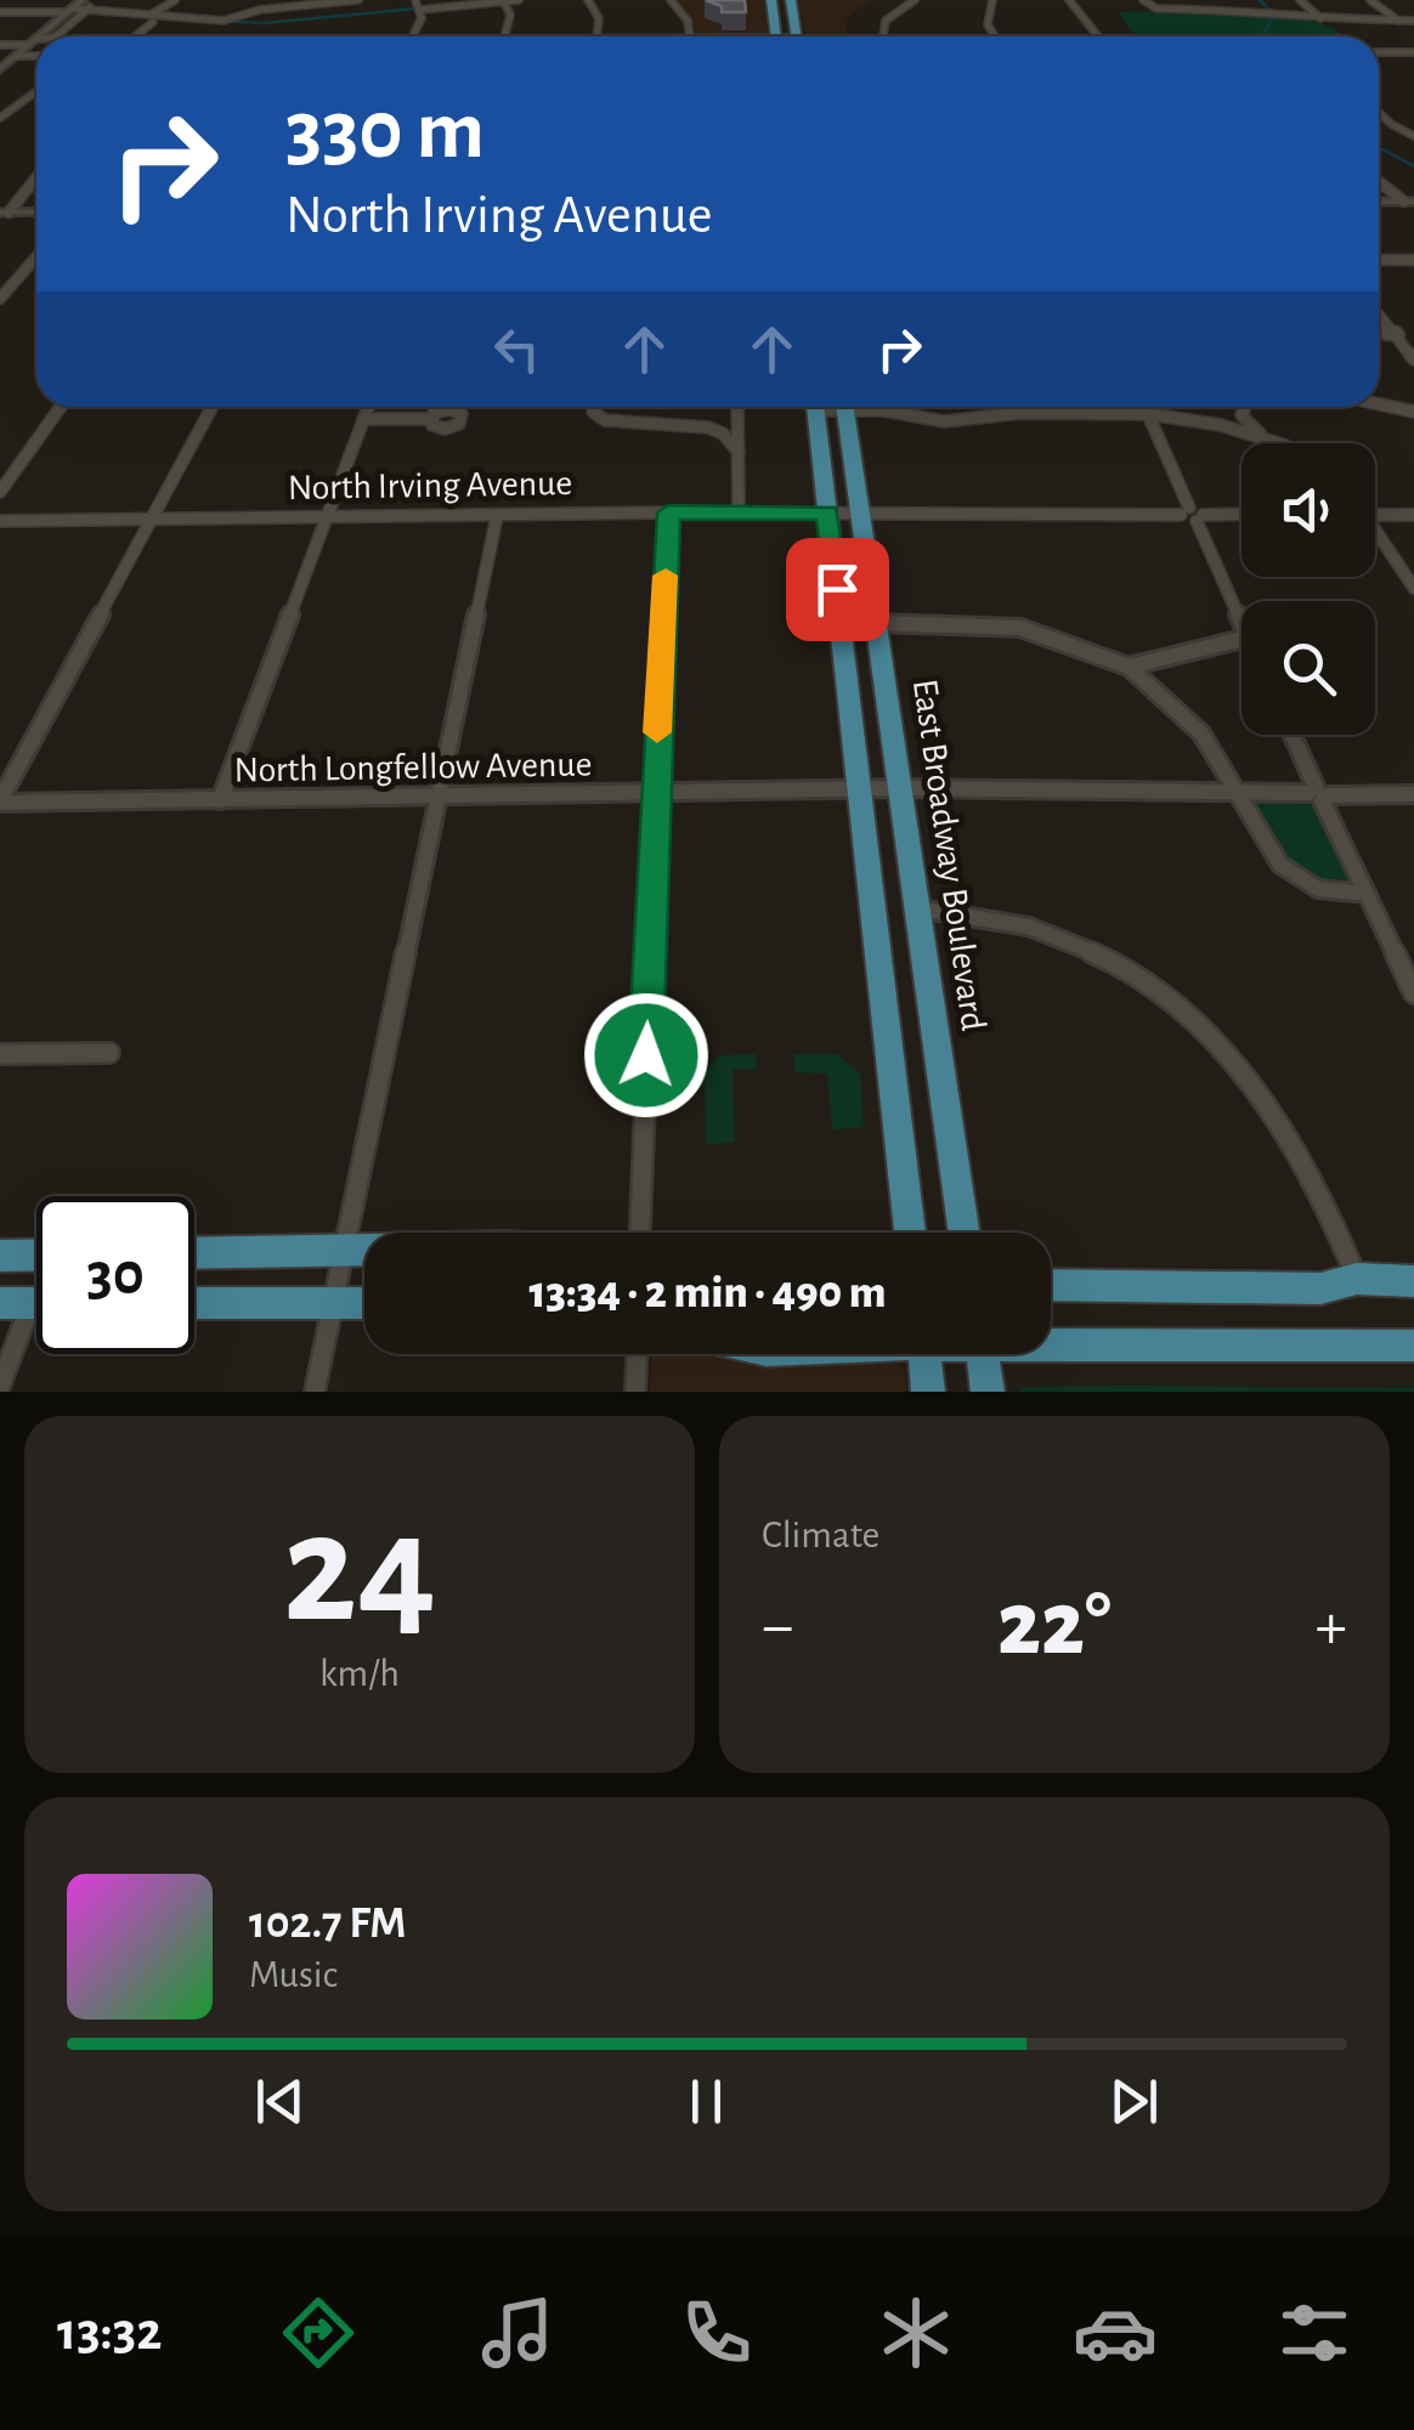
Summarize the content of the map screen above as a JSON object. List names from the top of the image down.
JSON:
{
  "streets": {
    "main road": ["East Broadway Boulevard"],
    "street": ["North Irving Avenue", "North Longfellow Avenue"]
  },
  "crossings": [
    ["North Irving Avenue", "East Broadway Boulevard"],
    ["North Longfellow Avenue", "East Broadway Boulevard"]
  ],
  "page": {
    "turn": ["330 m", "North Irving Avenue"],
    "limit": "30",
    "trip": "13:34 · 2 min · 490 m",
    "tile": [
      ["24", "km/h"],
      "Climate"
    ],
    "heat": ["−", "22°", "+"],
    "song": ["102.7 FM", "Music"],
    "tabs": "13:32"
  }
}
